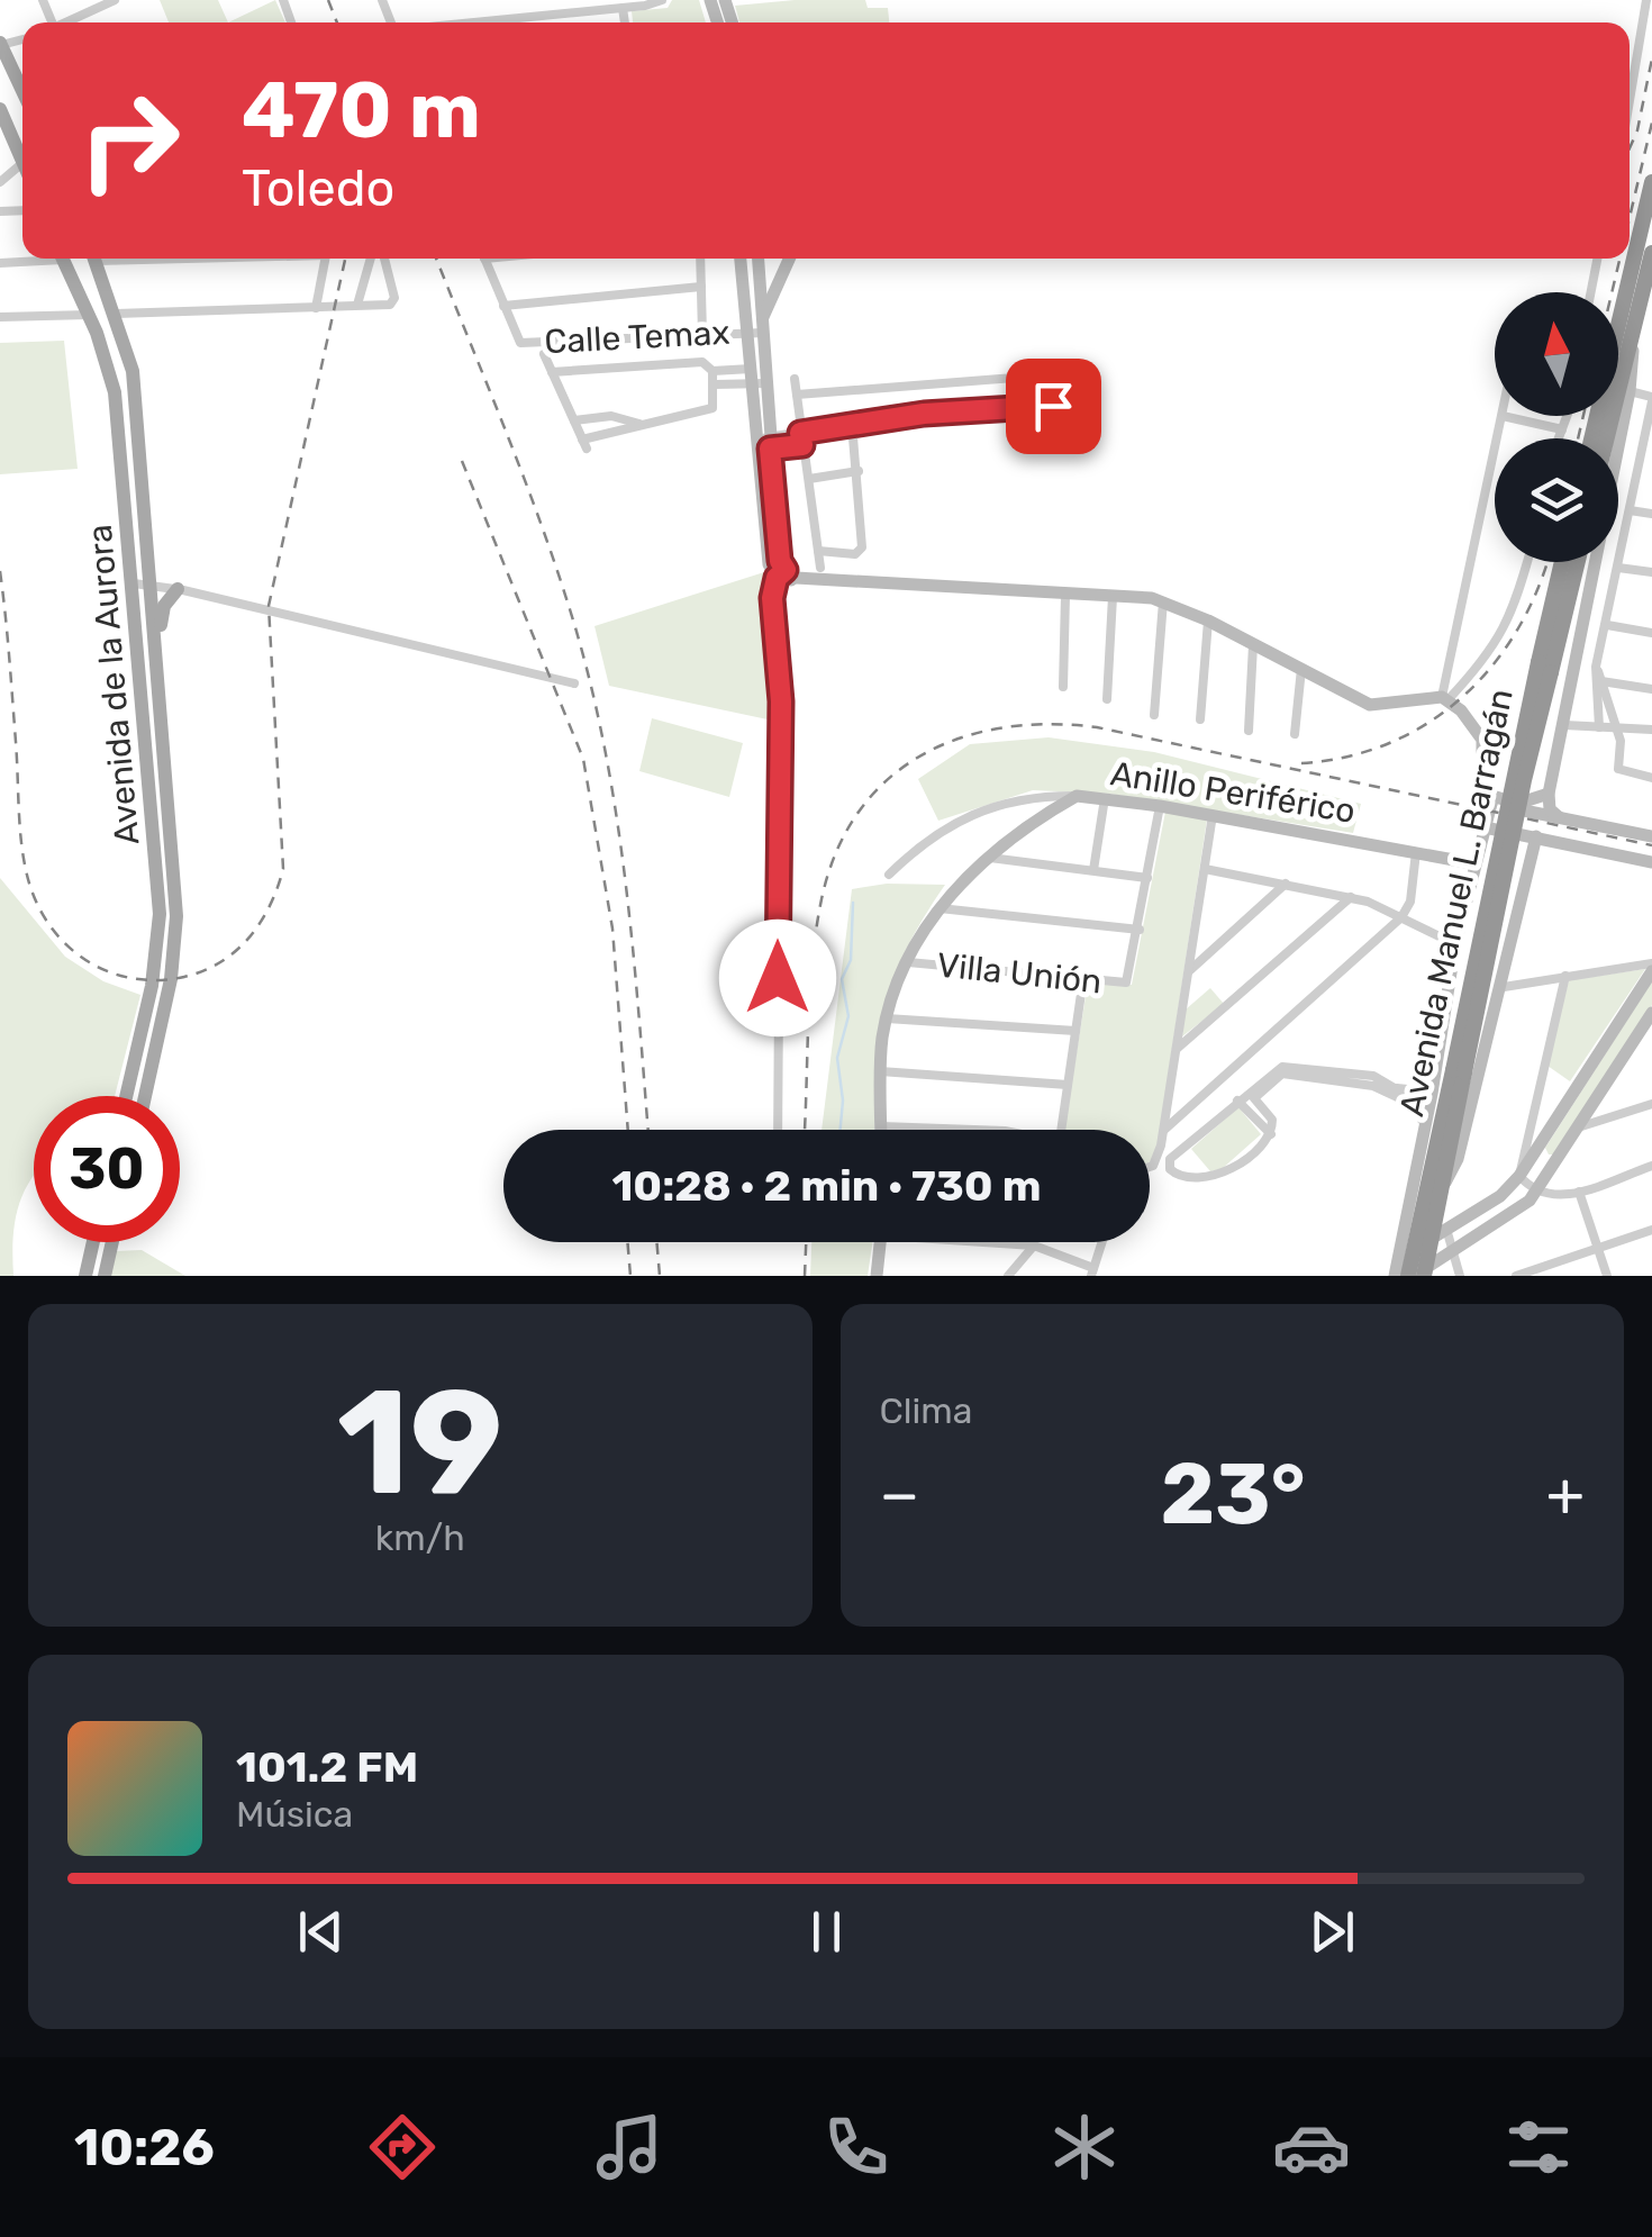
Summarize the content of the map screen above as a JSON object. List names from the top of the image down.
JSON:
{
  "streets": {
    "highway": ["Avenida Manuel L. Barragán"],
    "main road": ["Avenida de la Aurora"],
    "street": ["Calle Temax", "Anillo Periférico", "Villa Unión"]
  },
  "crossings": [
    ["Anillo Periférico", "Villa Unión"]
  ],
  "north": "top",
  "page": {
    "turn": ["470 m", "Toledo"],
    "limit": "30",
    "trip": "10:28 · 2 min · 730 m",
    "tile": [
      ["19", "km/h"],
      "Clima"
    ],
    "heat": ["−", "23°", "+"],
    "song": ["101.2 FM", "Música"],
    "tabs": "10:26"
  }
}
